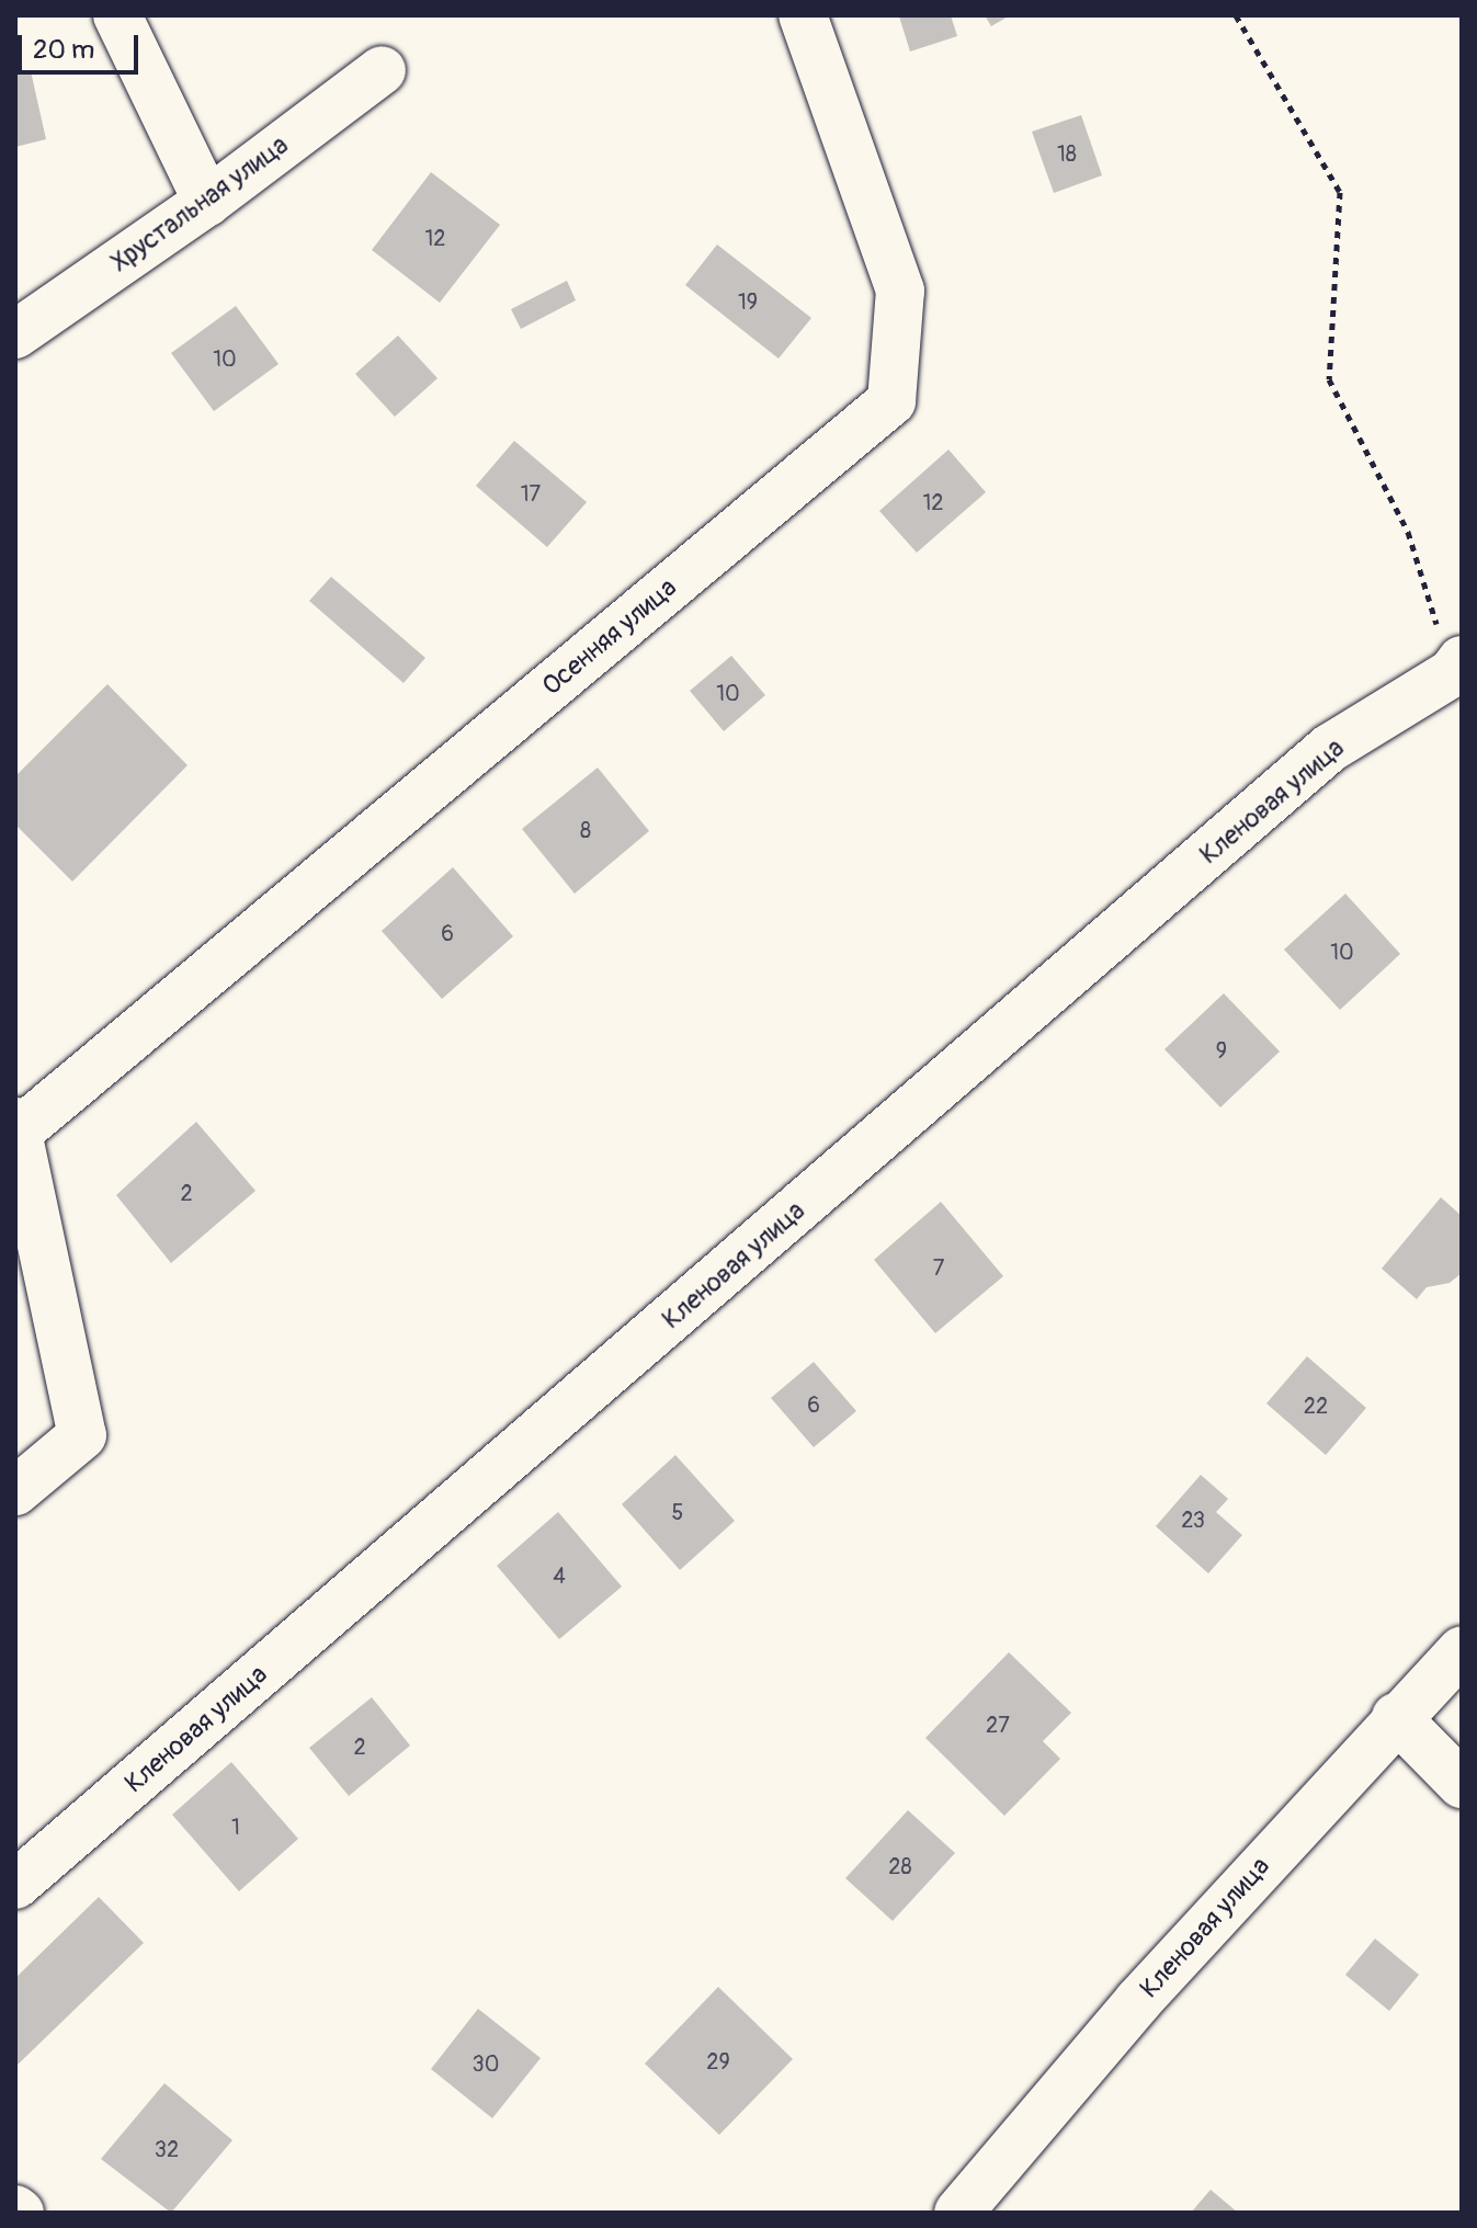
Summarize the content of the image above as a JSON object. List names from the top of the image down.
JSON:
{
  "streets": {
    "street": ["Хрустальная улица", "Осенняя улица", "Кленовая улица"]
  },
  "house_numbers": [
    "18",
    "12",
    "19",
    "10",
    "17",
    "12",
    "10",
    "8",
    "6",
    "10",
    "9",
    "2",
    "7",
    "6",
    "22",
    "5",
    "23",
    "4",
    "27",
    "2",
    "1",
    "28",
    "29",
    "30",
    "32"
  ],
  "scale_bar": "20 m"
}
